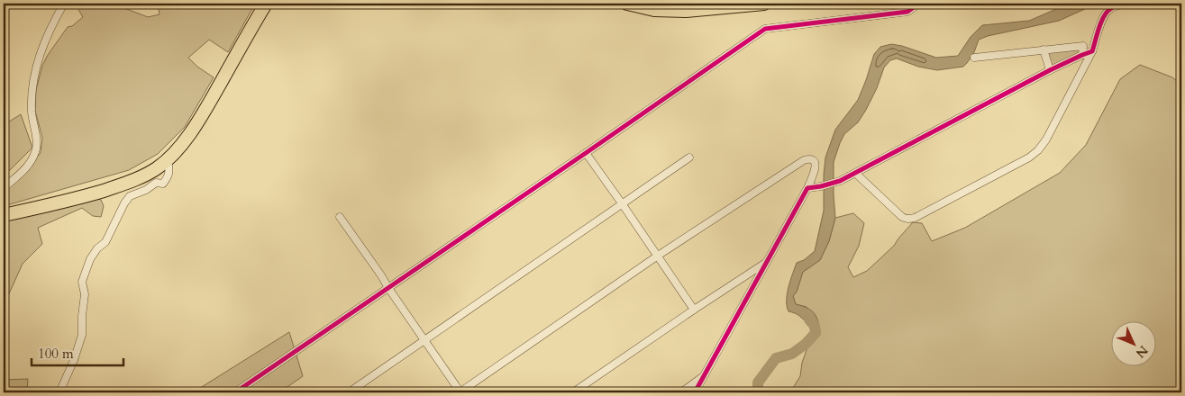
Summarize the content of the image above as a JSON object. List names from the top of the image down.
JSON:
{
  "scale_bar": "100 m",
  "north": "bottom right"
}
